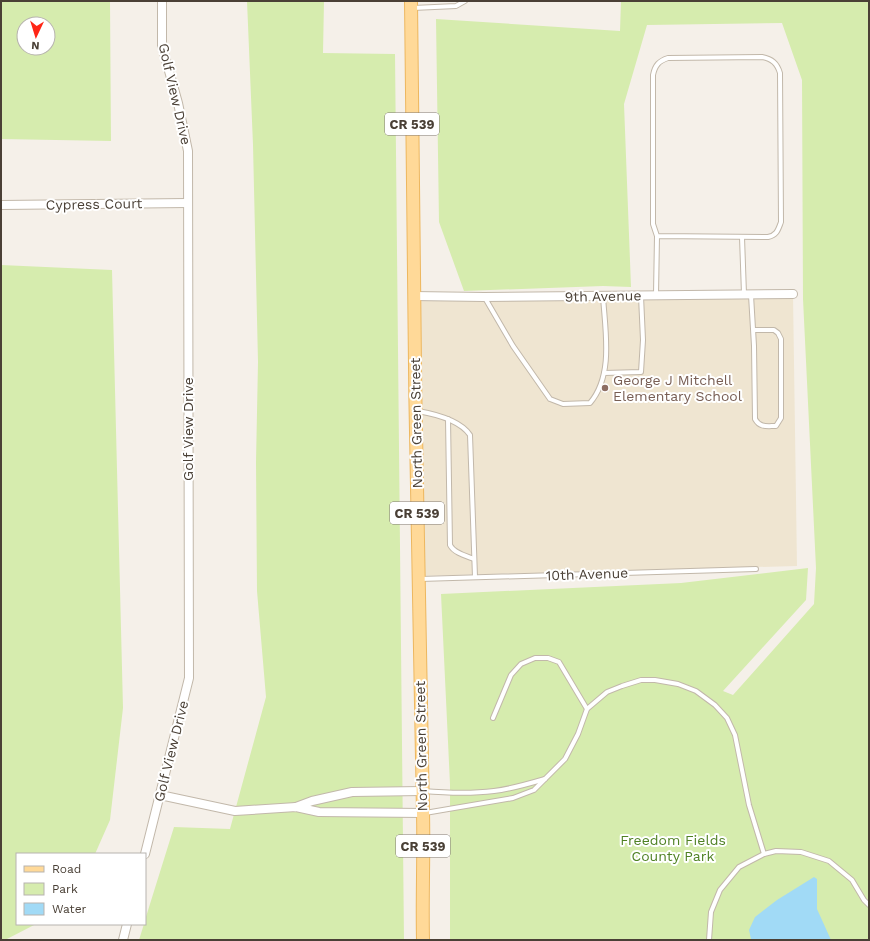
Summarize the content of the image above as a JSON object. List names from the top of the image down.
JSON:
{
  "streets": {
    "main road": ["CR 539", "North Green Street"],
    "street": ["Golf View Drive", "Cypress Court", "9th Avenue"],
    "lane": ["10th Avenue"]
  },
  "crossings": [
    ["Golf View Drive", "Cypress Court"],
    ["9th Avenue", "North Green Street"],
    ["North Green Street", "10th Avenue"]
  ],
  "parks": ["Freedom Fields County Park"],
  "places": ["George J Mitchell Elementary School"],
  "legend": ["Road", "Park", "Water"],
  "north": "bottom"
}
